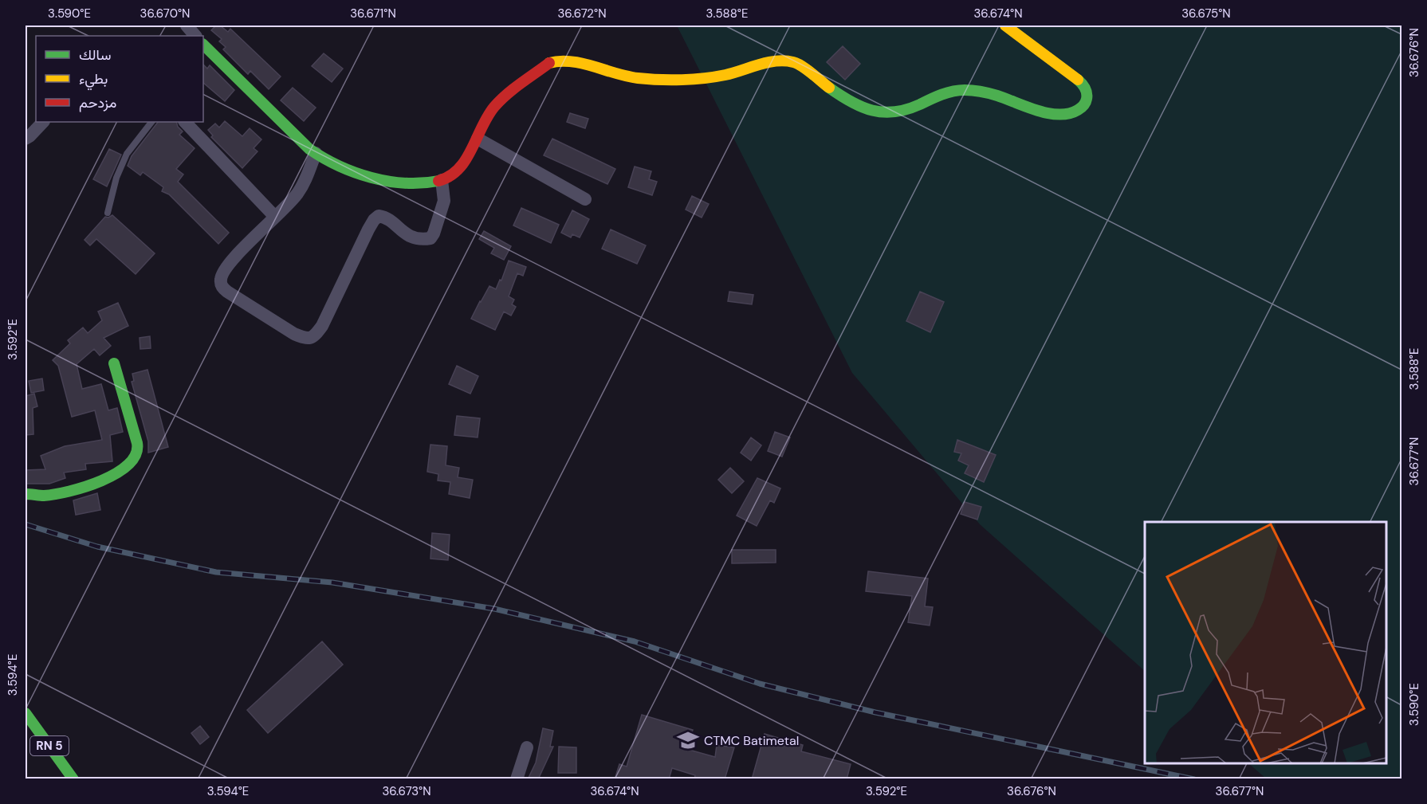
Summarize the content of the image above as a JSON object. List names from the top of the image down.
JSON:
{
  "streets": {
    "main road": ["RN 5"]
  },
  "places": {
    "school or university": ["CTMC Batimetal"]
  },
  "legend": ["سالك", "بطيء", "مزدحم"],
  "coordinates": [
    "3.590°E",
    "36.670°N",
    "36.671°N",
    "36.672°N",
    "3.588°E",
    "36.674°N",
    "36.675°N",
    "36.676°N",
    "3.592°E",
    "36.677°N",
    "3.594°E",
    "36.673°N"
  ]
}
